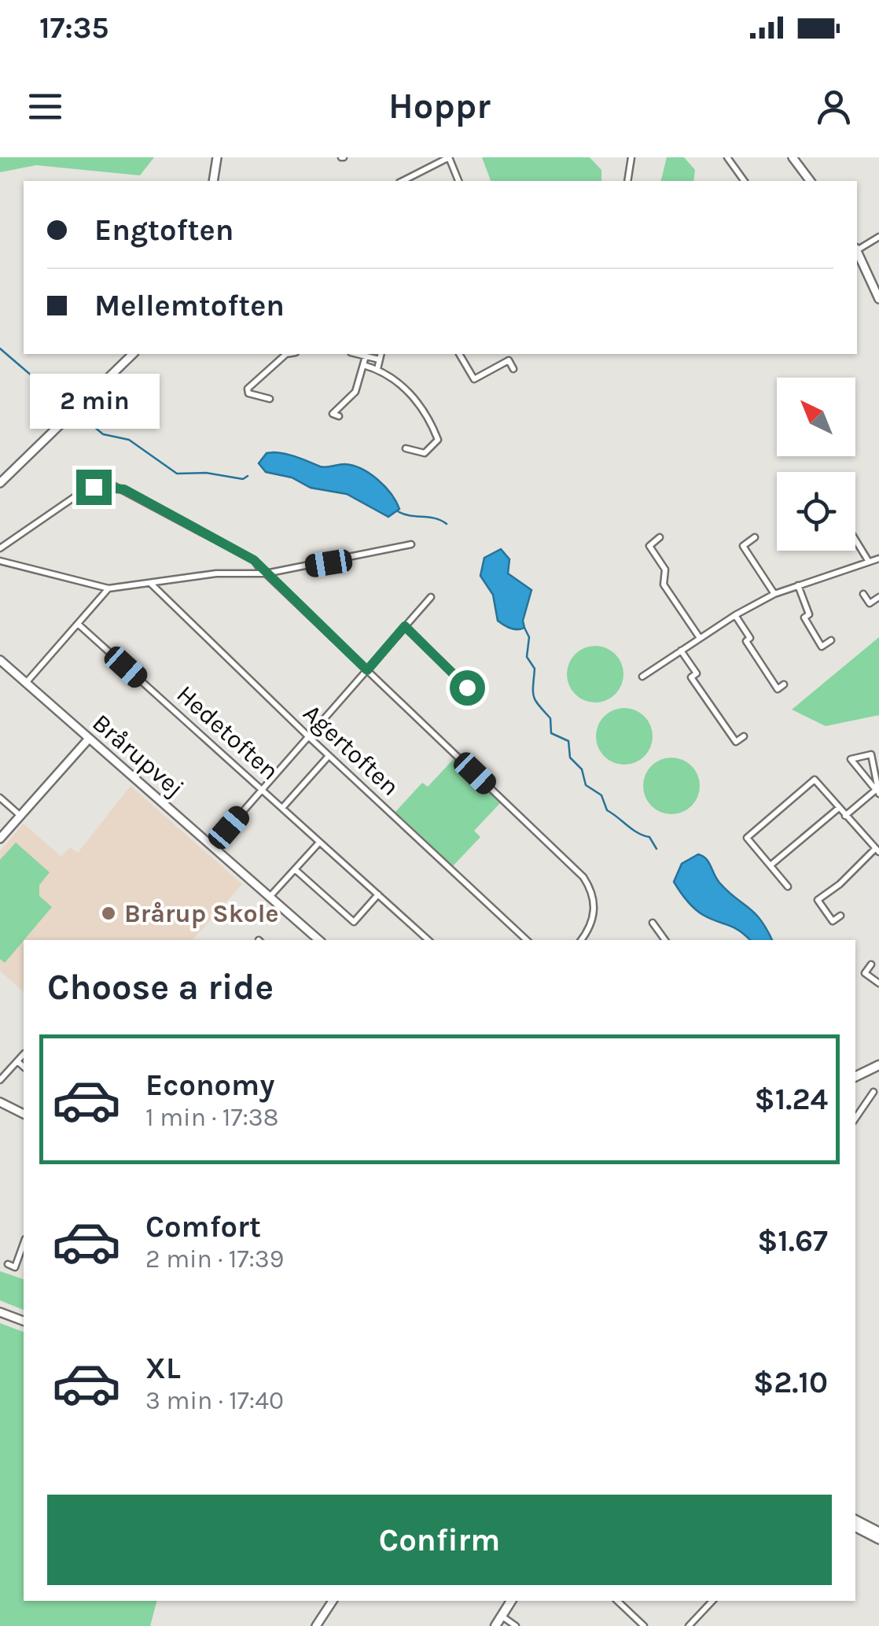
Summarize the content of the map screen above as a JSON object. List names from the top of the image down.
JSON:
{
  "streets": {
    "street": ["Hedetoften", "Agertoften", "Brårupvej"]
  },
  "crossings": [
    ["Hedetoften", "Agertoften"]
  ],
  "places": ["Brårup Skole"],
  "north": "top left",
  "page": {
    "status": "17:35",
    "header": "Hoppr",
    "banner": ["Engtoften", "Mellemtoften"],
    "bubble": "2 min",
    "heading": "Choose a ride",
    "list": [
      {
        "name": "Economy",
        "note": "1 min · 17:38",
        "value": "$1.24"
      },
      {
        "name": "Comfort",
        "note": "2 min · 17:39",
        "value": "$1.67"
      },
      {
        "name": "XL",
        "note": "3 min · 17:40",
        "value": "$2.10"
      }
    ],
    "buttons": "Confirm"
  }
}
